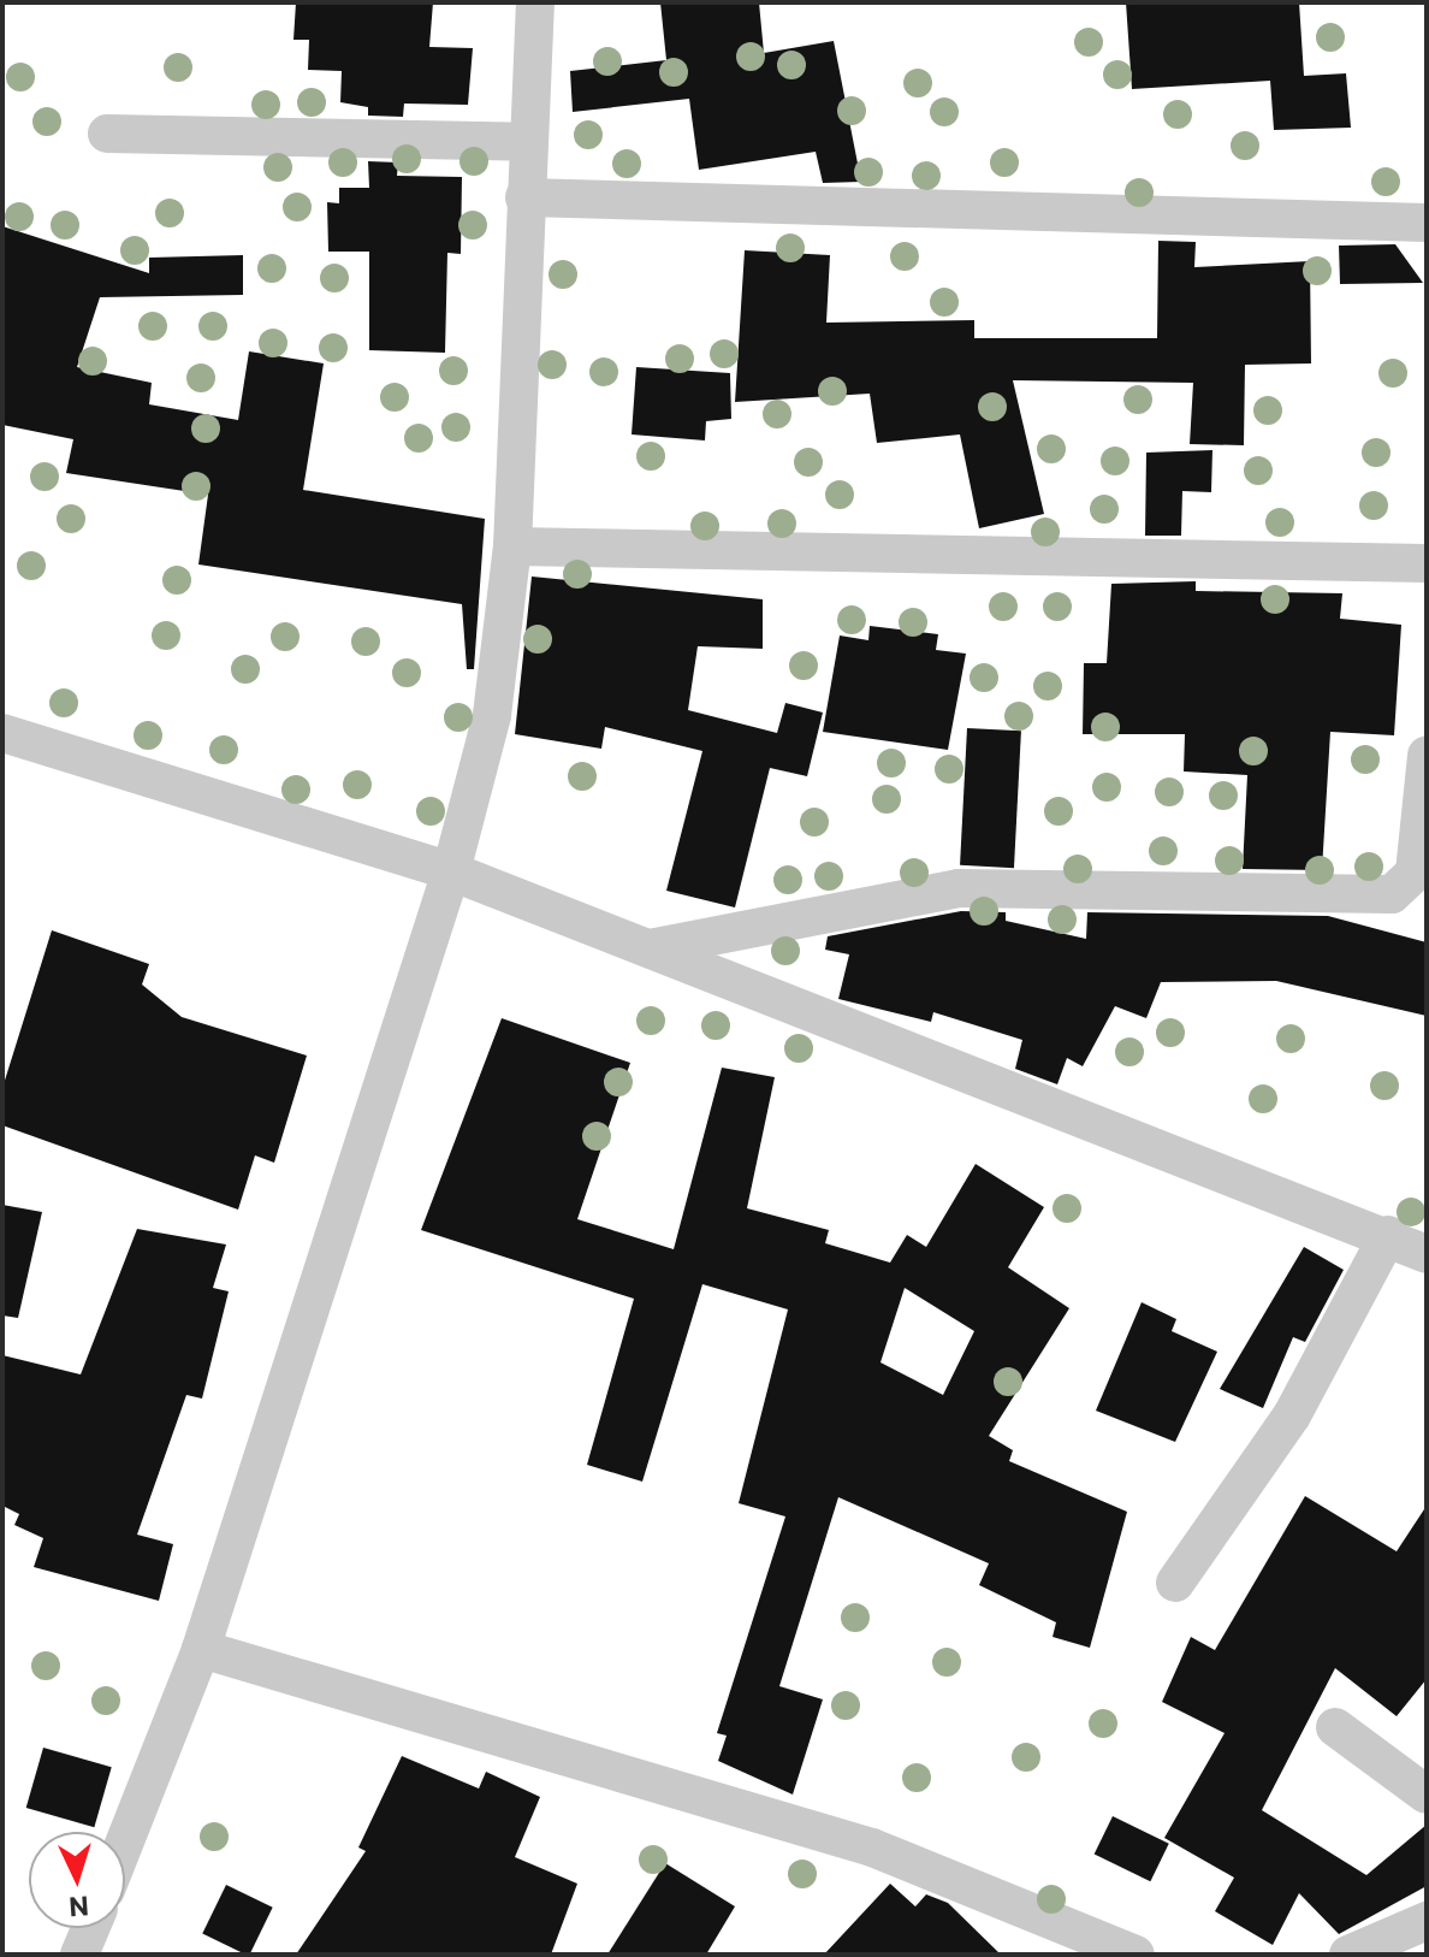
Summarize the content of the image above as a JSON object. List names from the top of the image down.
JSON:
{
  "north": "bottom"
}
